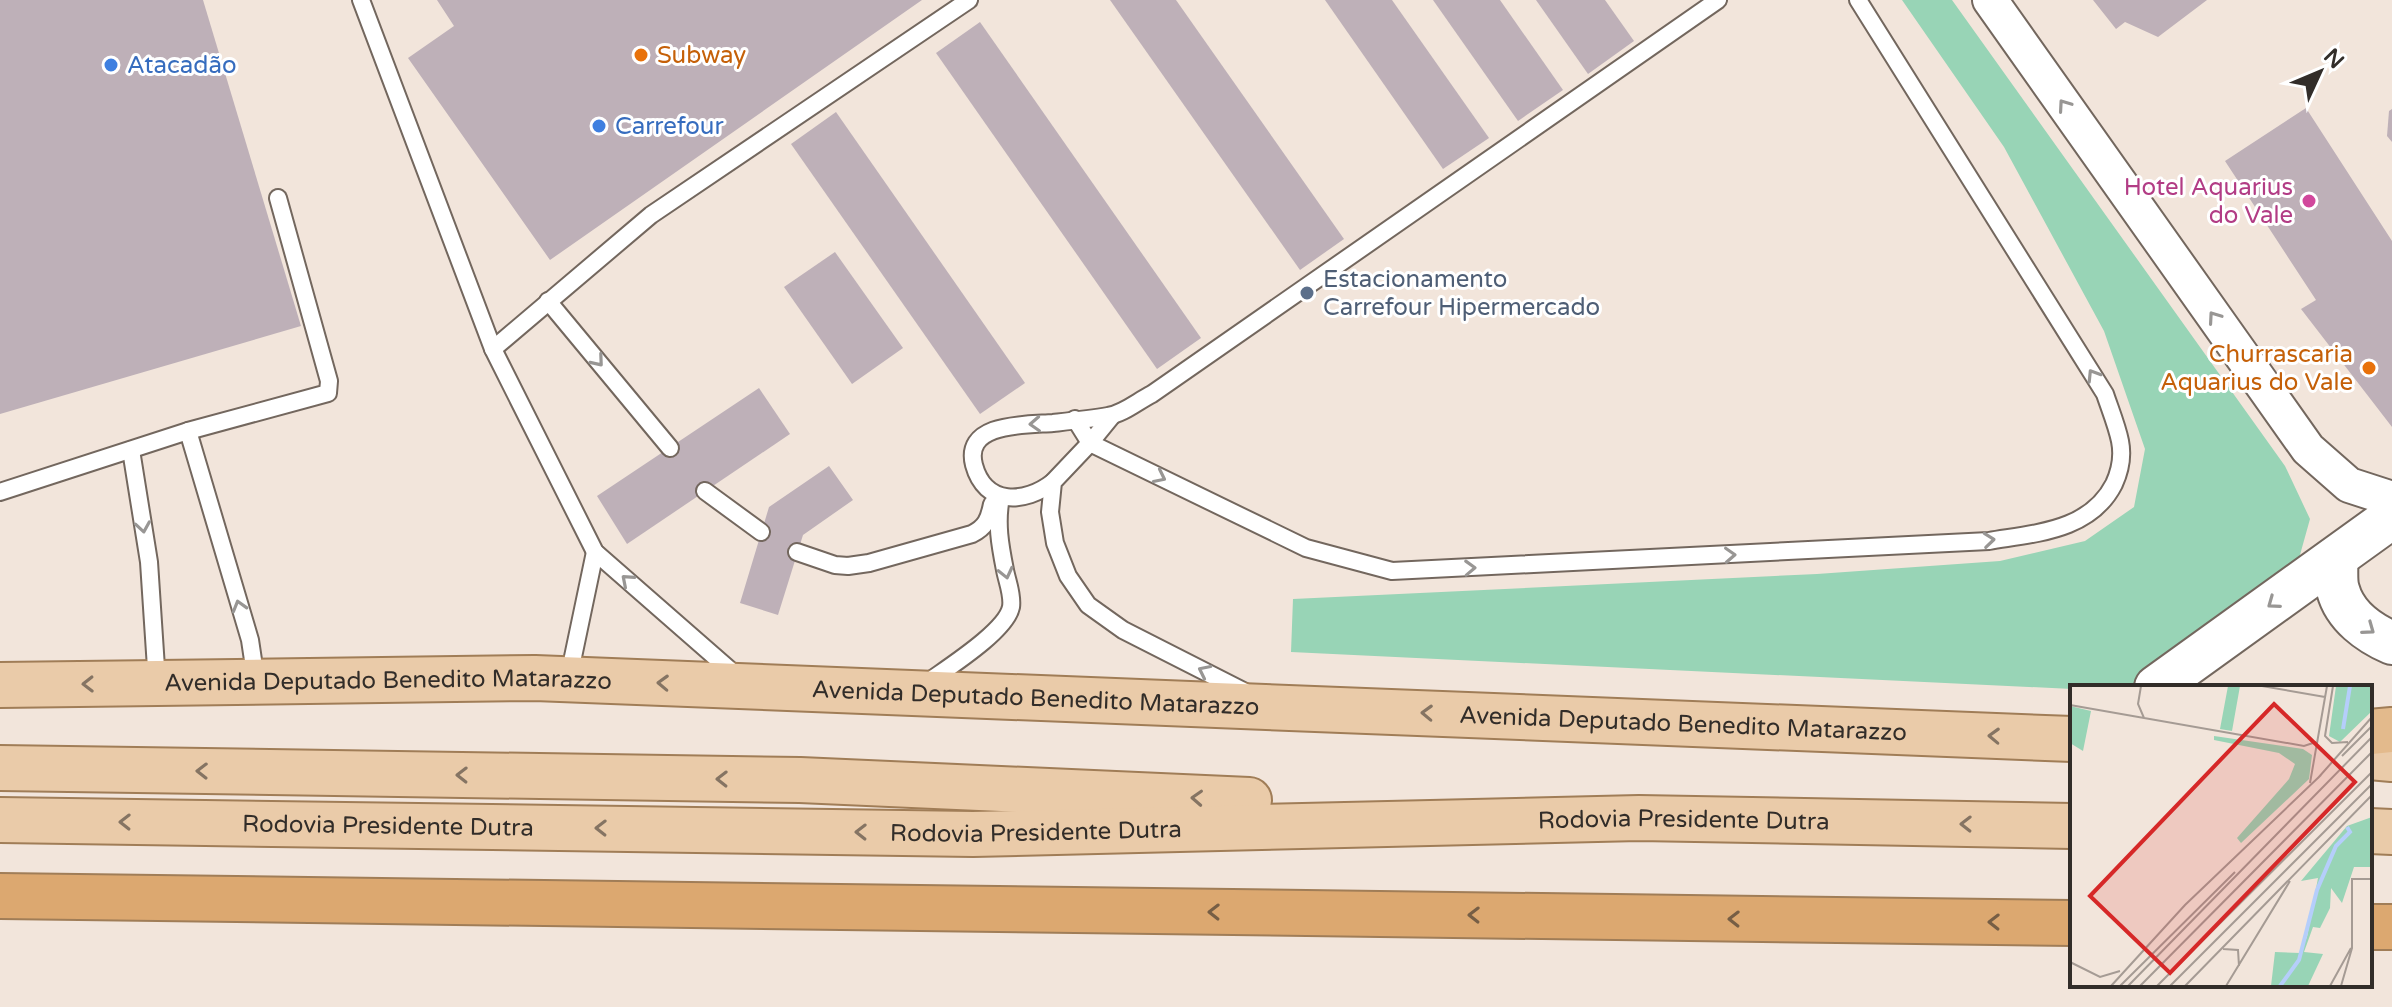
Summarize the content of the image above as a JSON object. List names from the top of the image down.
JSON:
{
  "streets": {
    "main road": ["Avenida Deputado Benedito Matarazzo", "Rodovia Presidente Dutra"]
  },
  "places": [
    "Subway",
    "Atacadão",
    "Carrefour",
    "Hotel Aquarius do Vale",
    "Estacionamento Carrefour Hipermercado",
    "Churrascaria Aquarius do Vale"
  ],
  "north": "top right"
}
